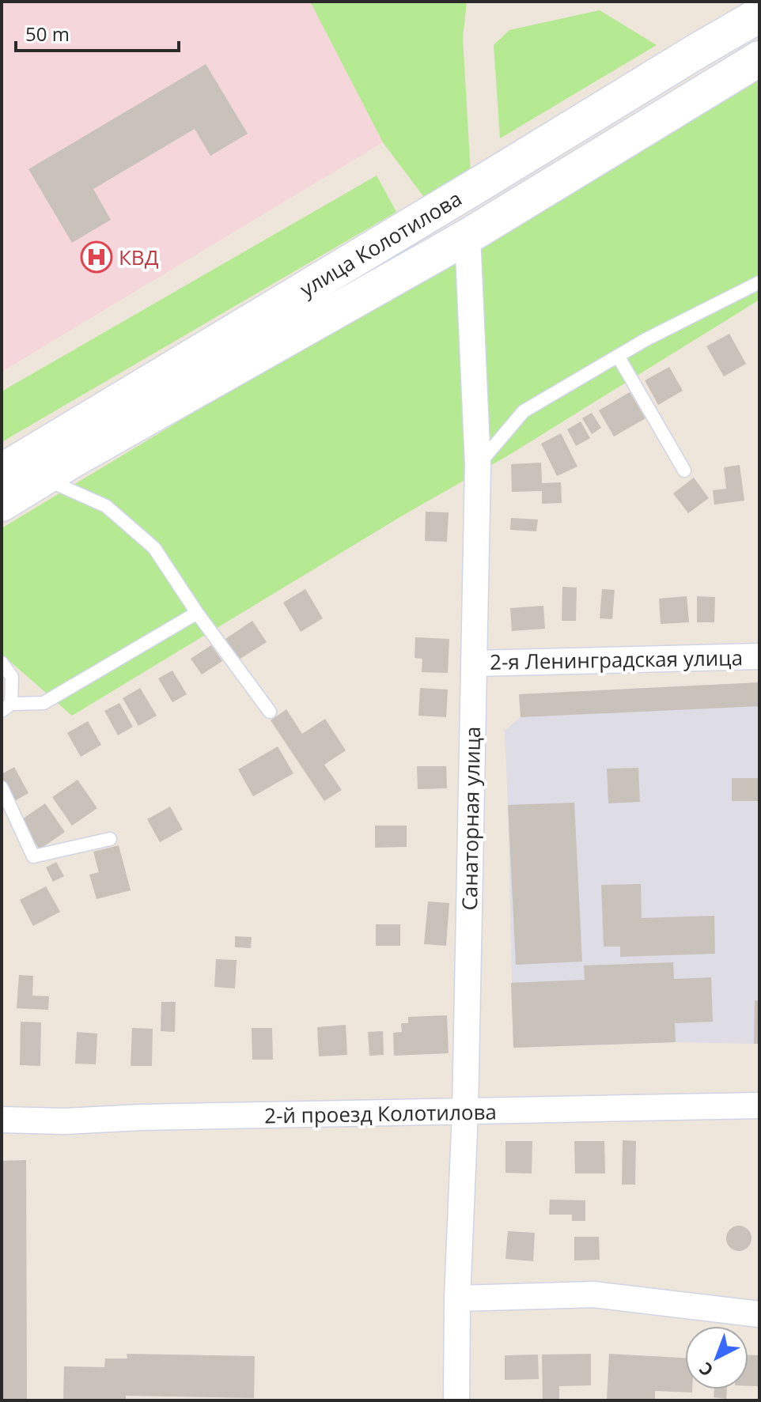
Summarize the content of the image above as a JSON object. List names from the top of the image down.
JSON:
{
  "streets": {
    "main road": ["улица Колотилова"],
    "street": ["2-я Ленинградская улица", "Санаторная улица", "2-й проезд Колотилова"]
  },
  "crossings": [
    ["улица Колотилова", "Санаторная улица"],
    ["2-я Ленинградская улица", "Санаторная улица"],
    ["Санаторная улица", "2-й проезд Колотилова"]
  ],
  "places": {
    "hospital": ["КВД"]
  },
  "scale_bar": "50 m",
  "north": "bottom left"
}
